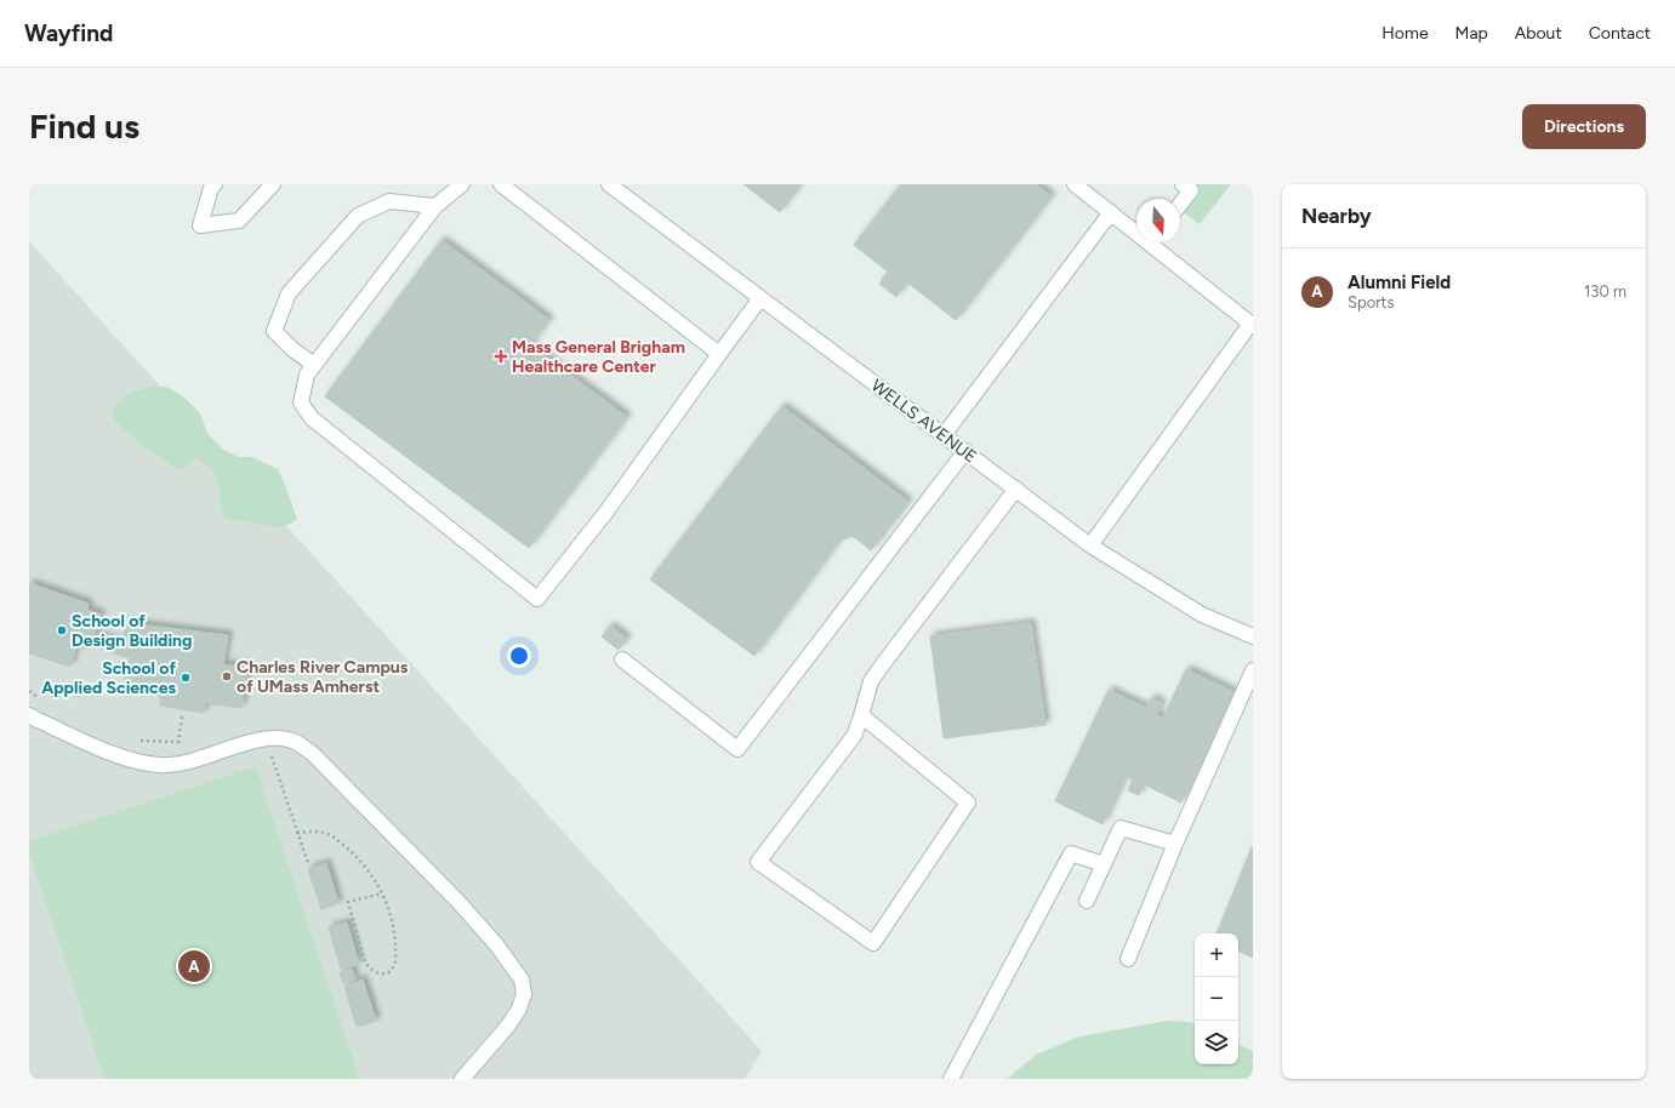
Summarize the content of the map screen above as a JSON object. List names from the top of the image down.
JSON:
{
  "streets": {
    "street": ["WELLS AVENUE"]
  },
  "places": {
    "health": ["Mass General Brigham Healthcare Center"],
    "other": ["School of Design Building", "Charles River Campus of UMass Amherst", "School of Applied Sciences"]
  },
  "north": "bottom",
  "page": {
    "header": "Wayfind",
    "nav": [
      "Home",
      "Map",
      "About",
      "Contact"
    ],
    "buttons": "Directions",
    "title": "Find us",
    "heading": "Nearby",
    "list": [
      {
        "mark": "A",
        "name": "Alumni Field",
        "note": "Sports",
        "value": "130 m"
      }
    ],
    "map_buttons": ["+", "−"],
    "pins": "A"
  }
}
